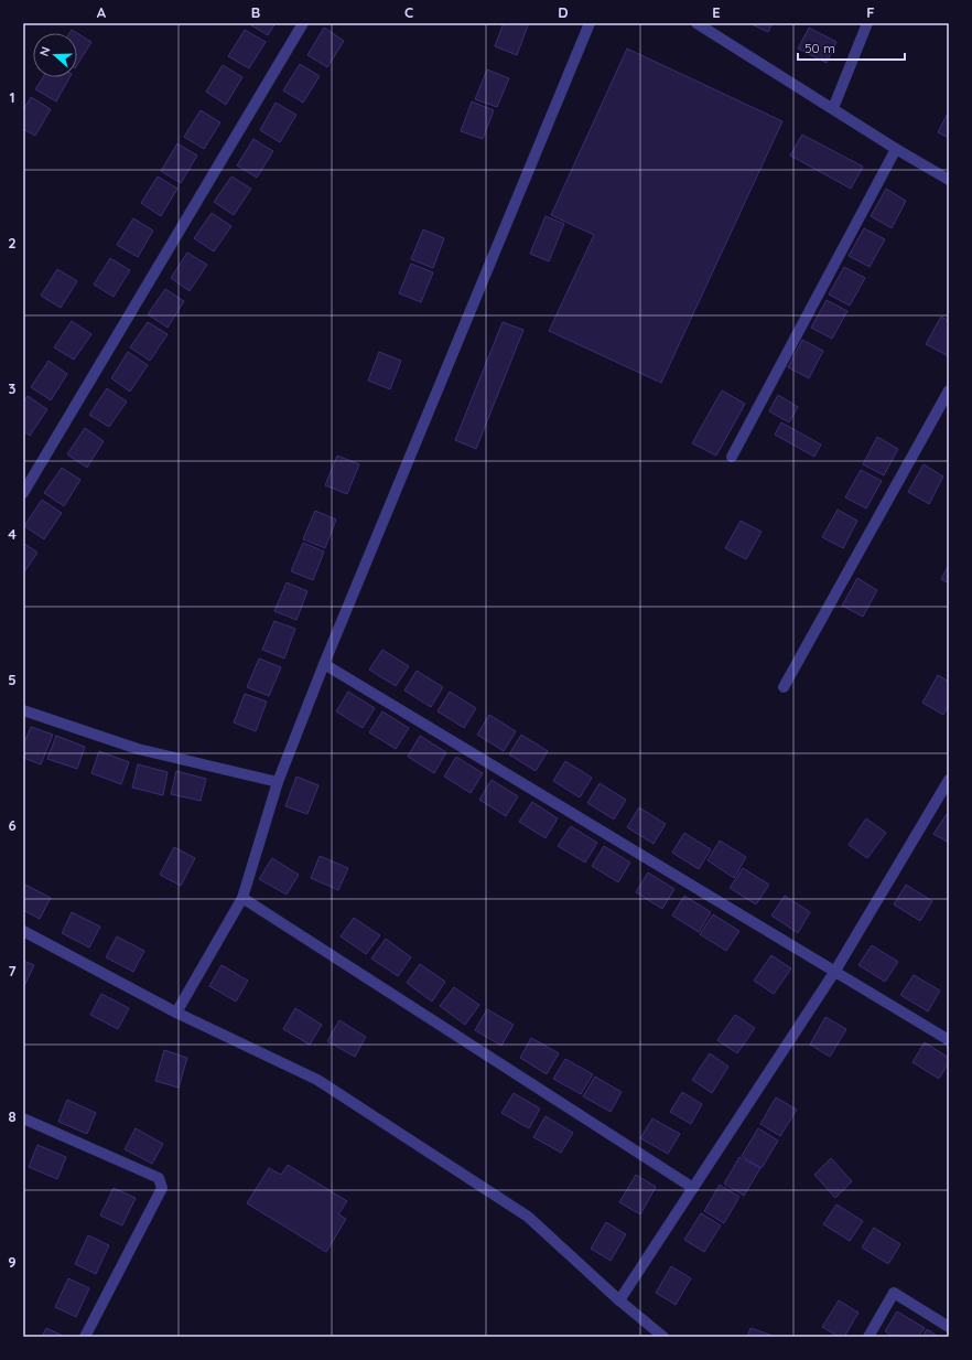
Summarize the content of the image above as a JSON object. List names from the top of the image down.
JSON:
{
  "scale_bar": "50 m",
  "north": "left",
  "grid": {
    "columns": [
      "A",
      "B",
      "C",
      "D",
      "E",
      "F"
    ],
    "rows": [
      "1",
      "2",
      "3",
      "4",
      "5",
      "6",
      "7",
      "8",
      "9"
    ]
  }
}
